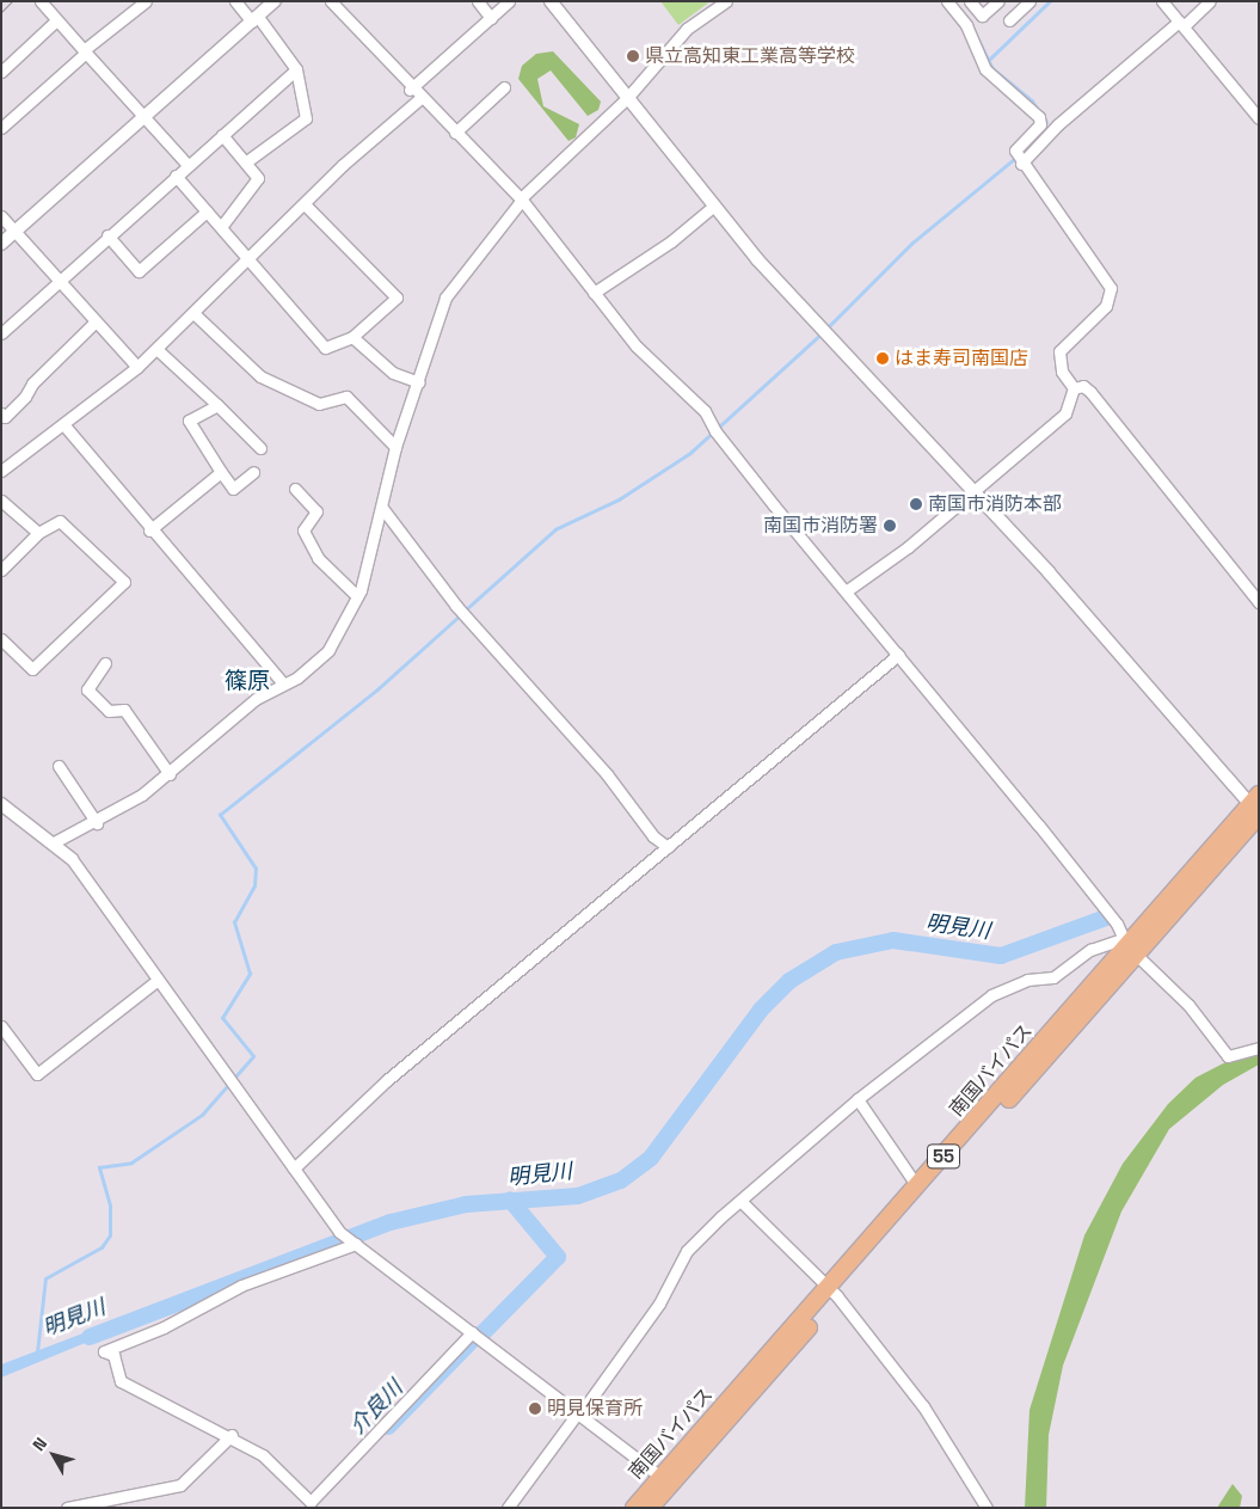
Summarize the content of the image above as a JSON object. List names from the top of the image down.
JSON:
{
  "streets": {
    "highway": ["南国バイパス", "55"]
  },
  "districts": ["篠原"],
  "water": ["明見川", "介良川"],
  "places": [
    "県立高知東工業高等学校",
    "はま寿司南国店",
    "南国市消防本部",
    "南国市消防署",
    "明見保育所"
  ],
  "north": "top left"
}
